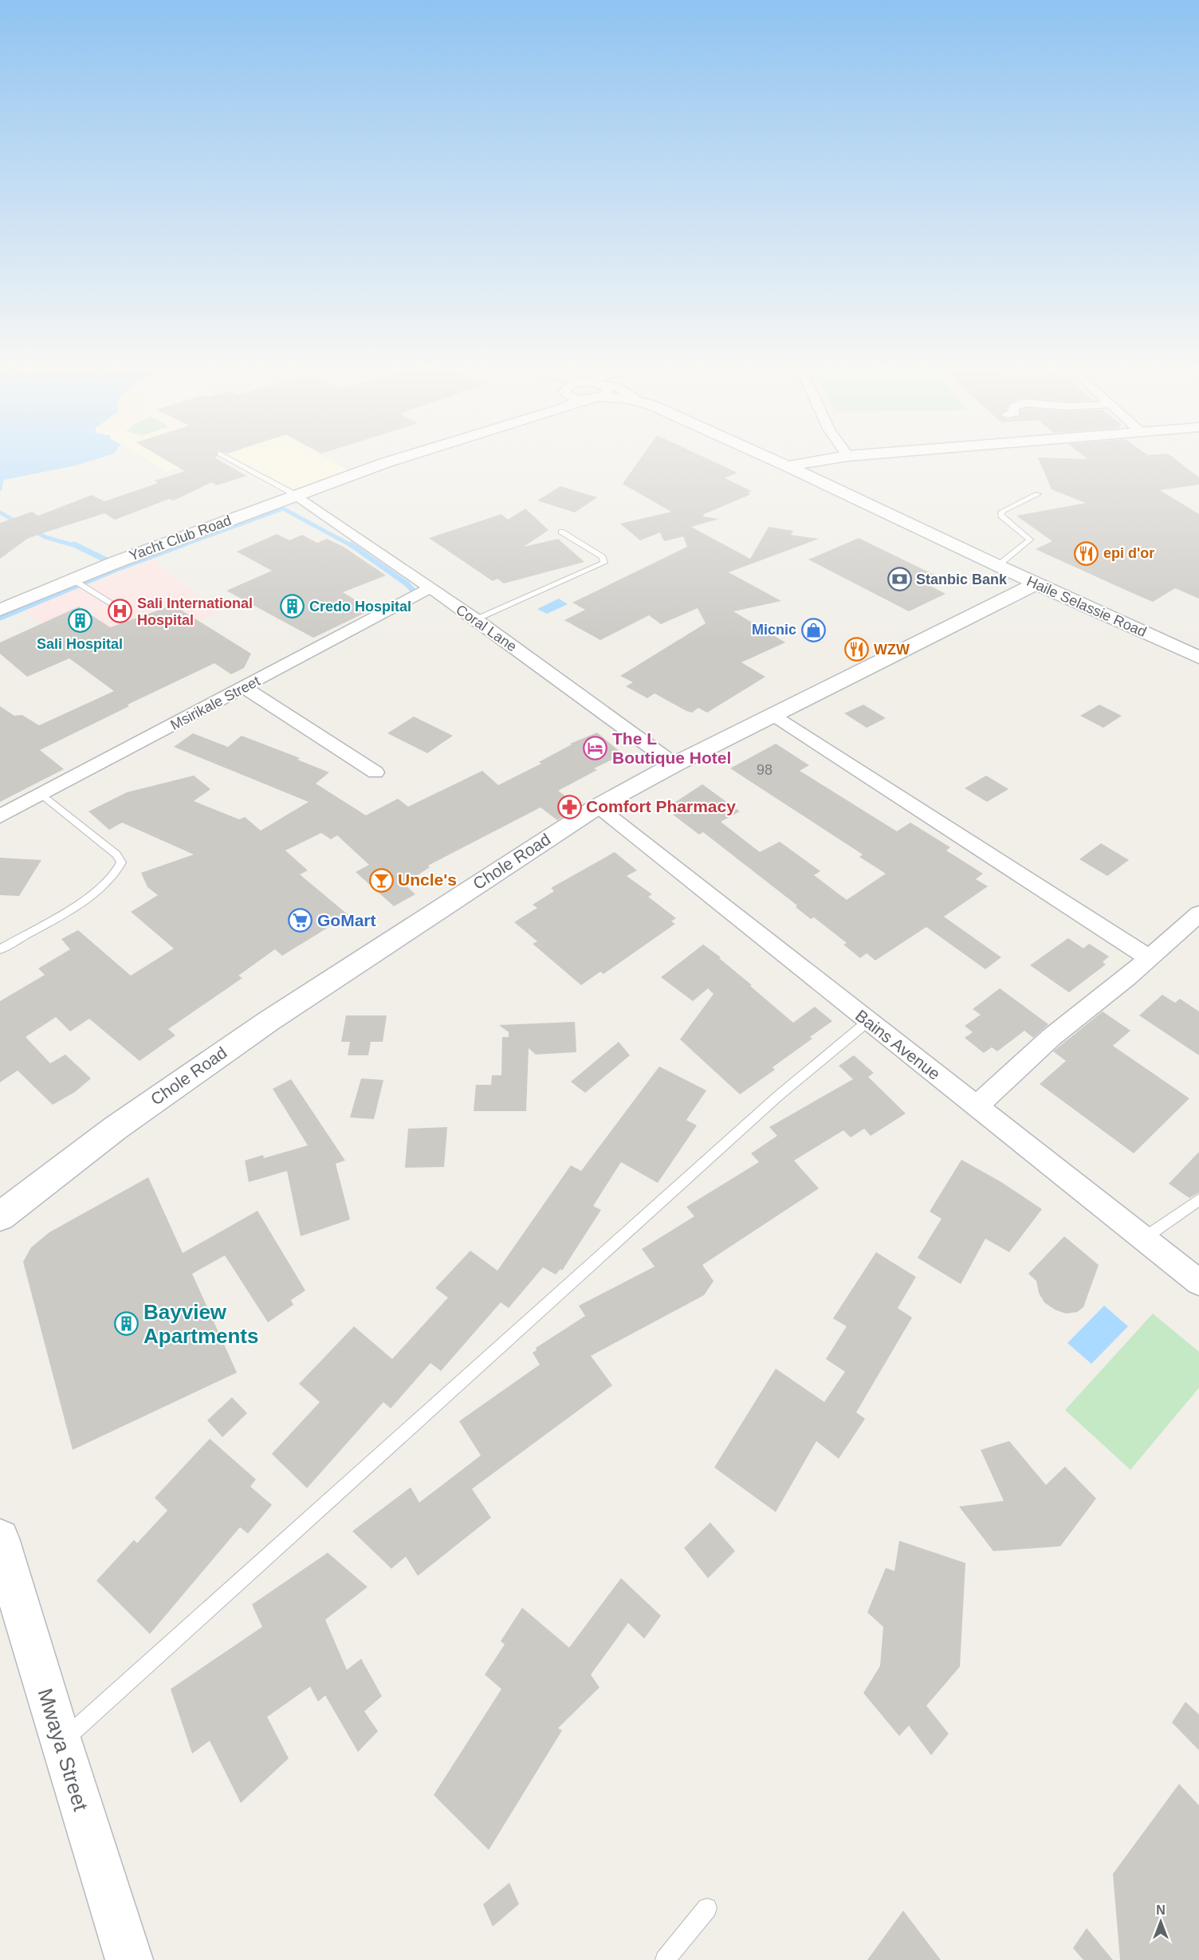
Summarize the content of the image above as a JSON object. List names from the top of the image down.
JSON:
{
  "streets": {
    "street": [
      "Yacht Club Road",
      "Haile Selassie Road",
      "Coral Lane",
      "Msirikale Street",
      "Chole Road",
      "Bains Avenue",
      "Mwaya Street"
    ]
  },
  "crossings": [
    ["Yacht Club Road", "Coral Lane"],
    ["Haile Selassie Road", "Chole Road"],
    ["Coral Lane", "Msirikale Street"],
    ["Coral Lane", "Chole Road"],
    ["Chole Road", "Bains Avenue"]
  ],
  "places": {
    "restaurant": ["epi d'or", "WZW"],
    "bank": ["Stanbic Bank"],
    "building": ["Credo Hospital", "Sali Hospital", "Bayview Apartments"],
    "hospital": ["Sali International Hospital"],
    "shop": ["Micnic"],
    "hotel": ["The L Boutique Hotel"],
    "pharmacy": ["Comfort Pharmacy"],
    "bar": ["Uncle's"],
    "supermarket": ["GoMart"]
  },
  "house_numbers": ["98"],
  "north": "top"
}
